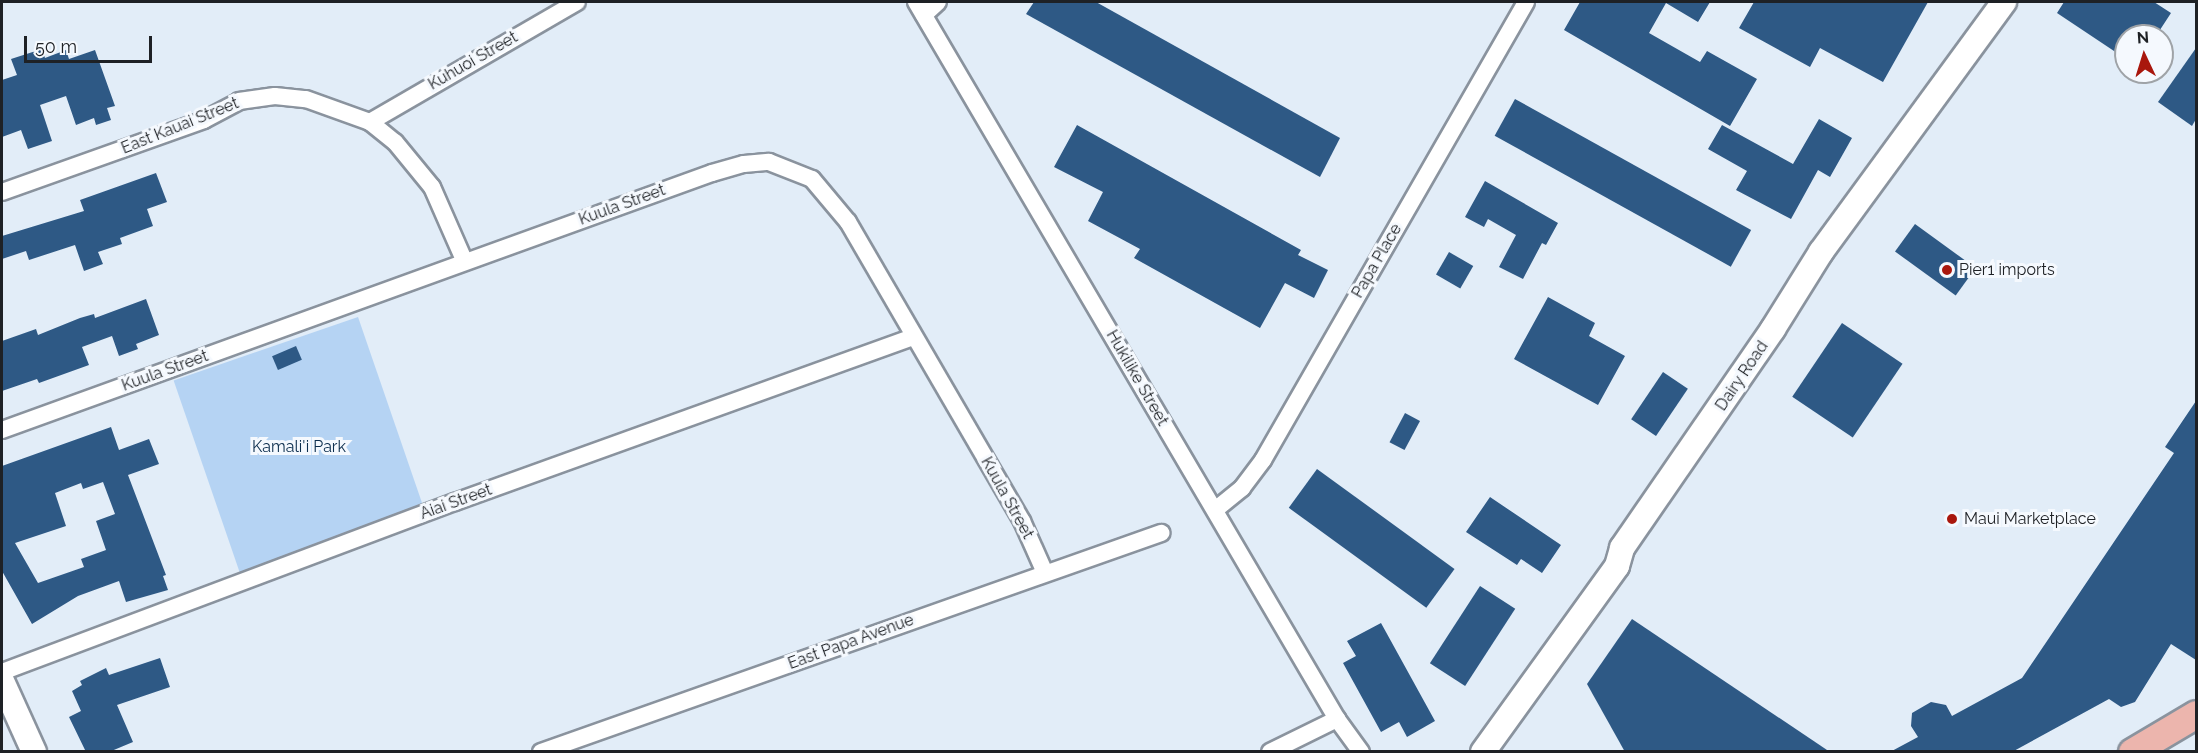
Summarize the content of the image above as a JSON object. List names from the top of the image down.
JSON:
{
  "streets": {
    "main road": ["Dairy Road"],
    "street": [
      "Kuhuoi Street",
      "East Kauai Street",
      "Kuula Street",
      "Papa Place",
      "Hukilike Street",
      "Aiai Street",
      "East Papa Avenue"
    ]
  },
  "crossings": [
    ["Kuhuoi Street", "East Kauai Street"],
    ["East Kauai Street", "Kuula Street"],
    ["Kuula Street", "Aiai Street"],
    ["Kuula Street", "East Papa Avenue"],
    ["Papa Place", "Hukilike Street"]
  ],
  "parks": ["Kamali'i Park"],
  "places": ["Pier1 imports", "Maui Marketplace"],
  "scale_bar": "50 m",
  "north": "top"
}
